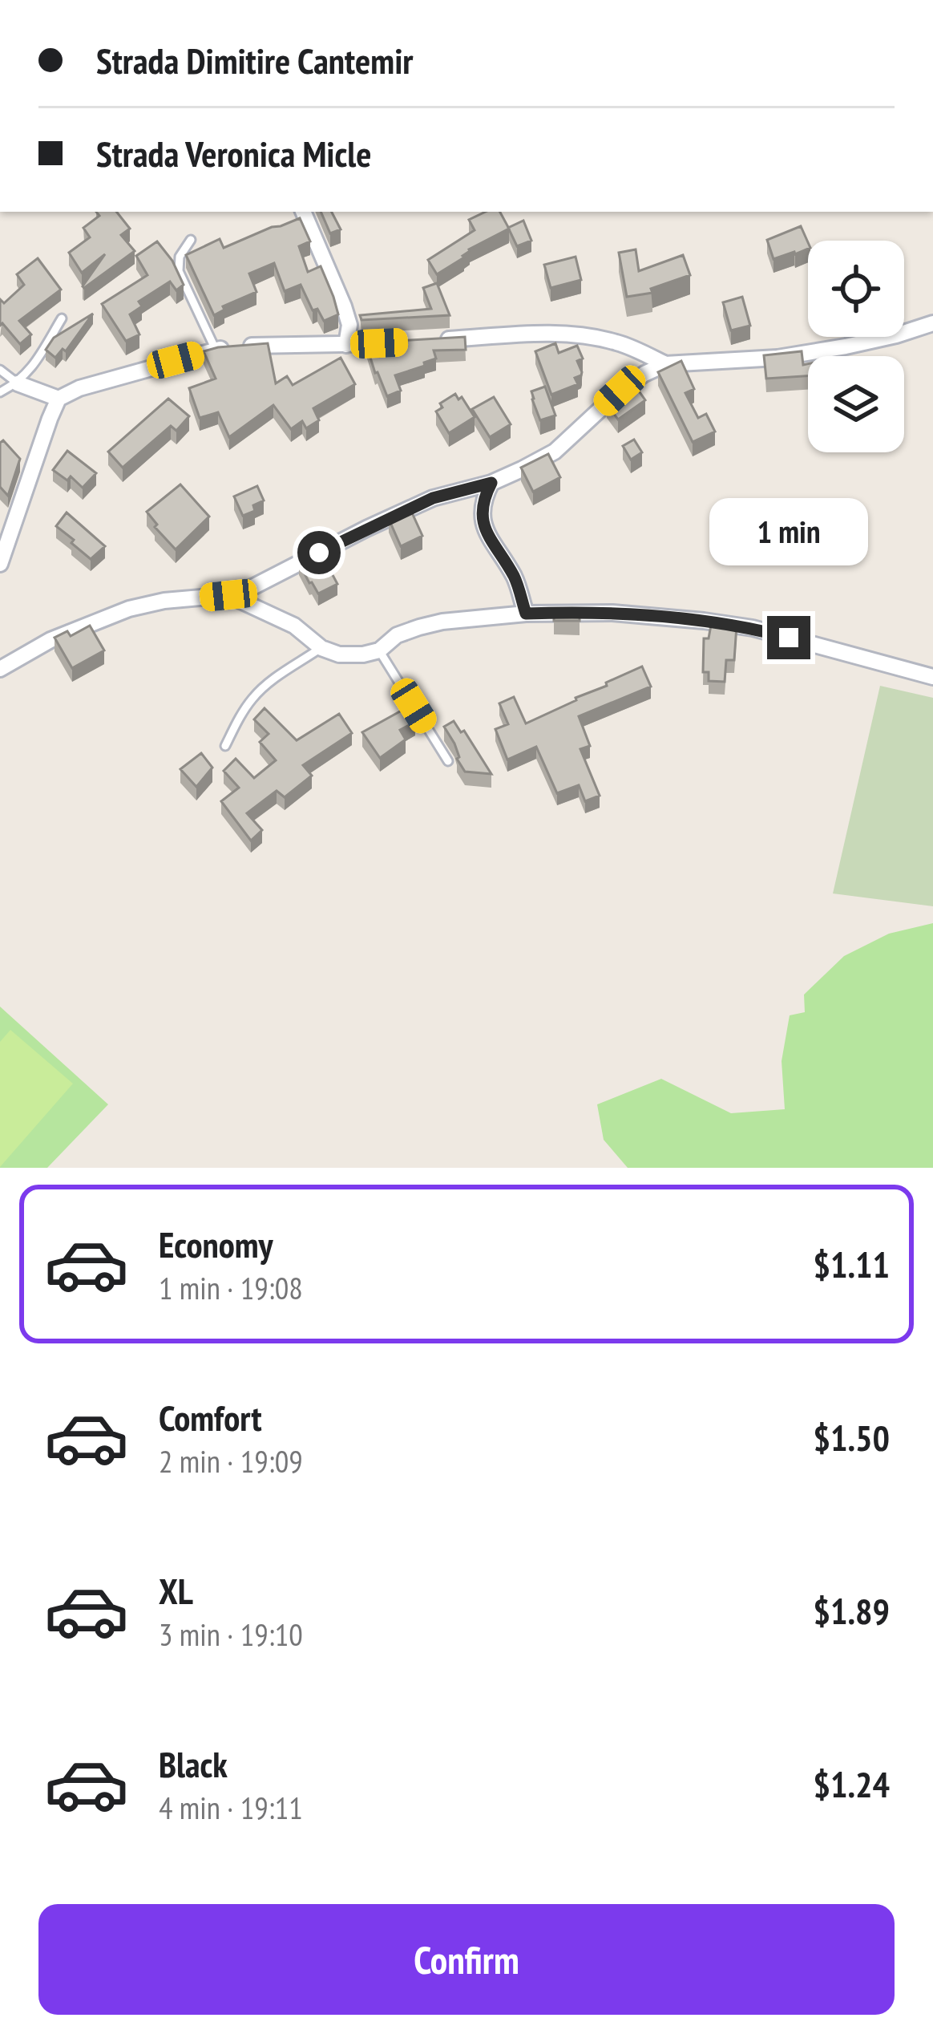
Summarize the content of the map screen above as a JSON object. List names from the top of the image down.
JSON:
{
  "page": {
    "banner": ["Strada Dimitire Cantemir", "Strada Veronica Micle"],
    "bubble": "1 min",
    "list": [
      {
        "name": "Economy",
        "note": "1 min · 19:08",
        "value": "$1.11"
      },
      {
        "name": "Comfort",
        "note": "2 min · 19:09",
        "value": "$1.50"
      },
      {
        "name": "XL",
        "note": "3 min · 19:10",
        "value": "$1.89"
      },
      {
        "name": "Black",
        "note": "4 min · 19:11",
        "value": "$1.24"
      }
    ],
    "buttons": "Confirm"
  }
}
